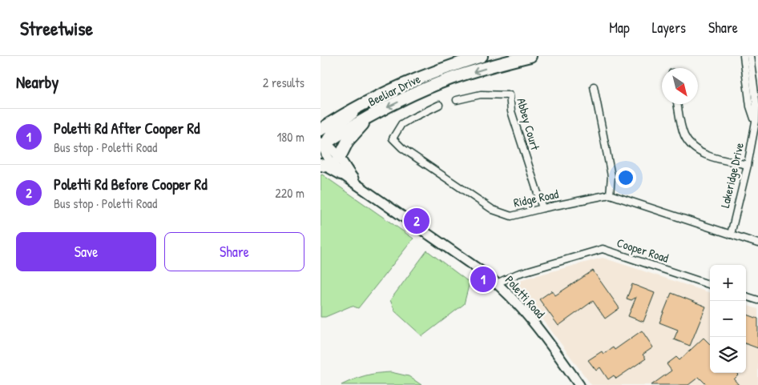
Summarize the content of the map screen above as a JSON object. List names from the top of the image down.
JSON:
{
  "streets": {
    "highway": ["Beeliar Drive"],
    "main road": ["Poletti Road"],
    "street": [
      "Abbey Court",
      "Lakeridge Drive",
      "Ridge Road",
      "Cooper Road"
    ]
  },
  "crossings": [
    ["Beeliar Drive", "Poletti Road"],
    ["Abbey Court", "Ridge Road"],
    ["Lakeridge Drive", "Ridge Road"],
    ["Cooper Road", "Poletti Road"]
  ],
  "north": "bottom right",
  "page": {
    "header": "Streetwise",
    "nav": ["Map", "Layers", "Share"],
    "heading": ["Nearby", "2 results"],
    "list": [
      {
        "mark": "1",
        "name": "Poletti Rd After Cooper Rd",
        "note": "Bus stop · Poletti Road",
        "value": "180 m"
      },
      {
        "mark": "2",
        "name": "Poletti Rd Before Cooper Rd",
        "note": "Bus stop · Poletti Road",
        "value": "220 m"
      }
    ],
    "pins": ["2", "1"],
    "buttons": ["Save", "Share"],
    "map_buttons": ["+", "−"]
  }
}
